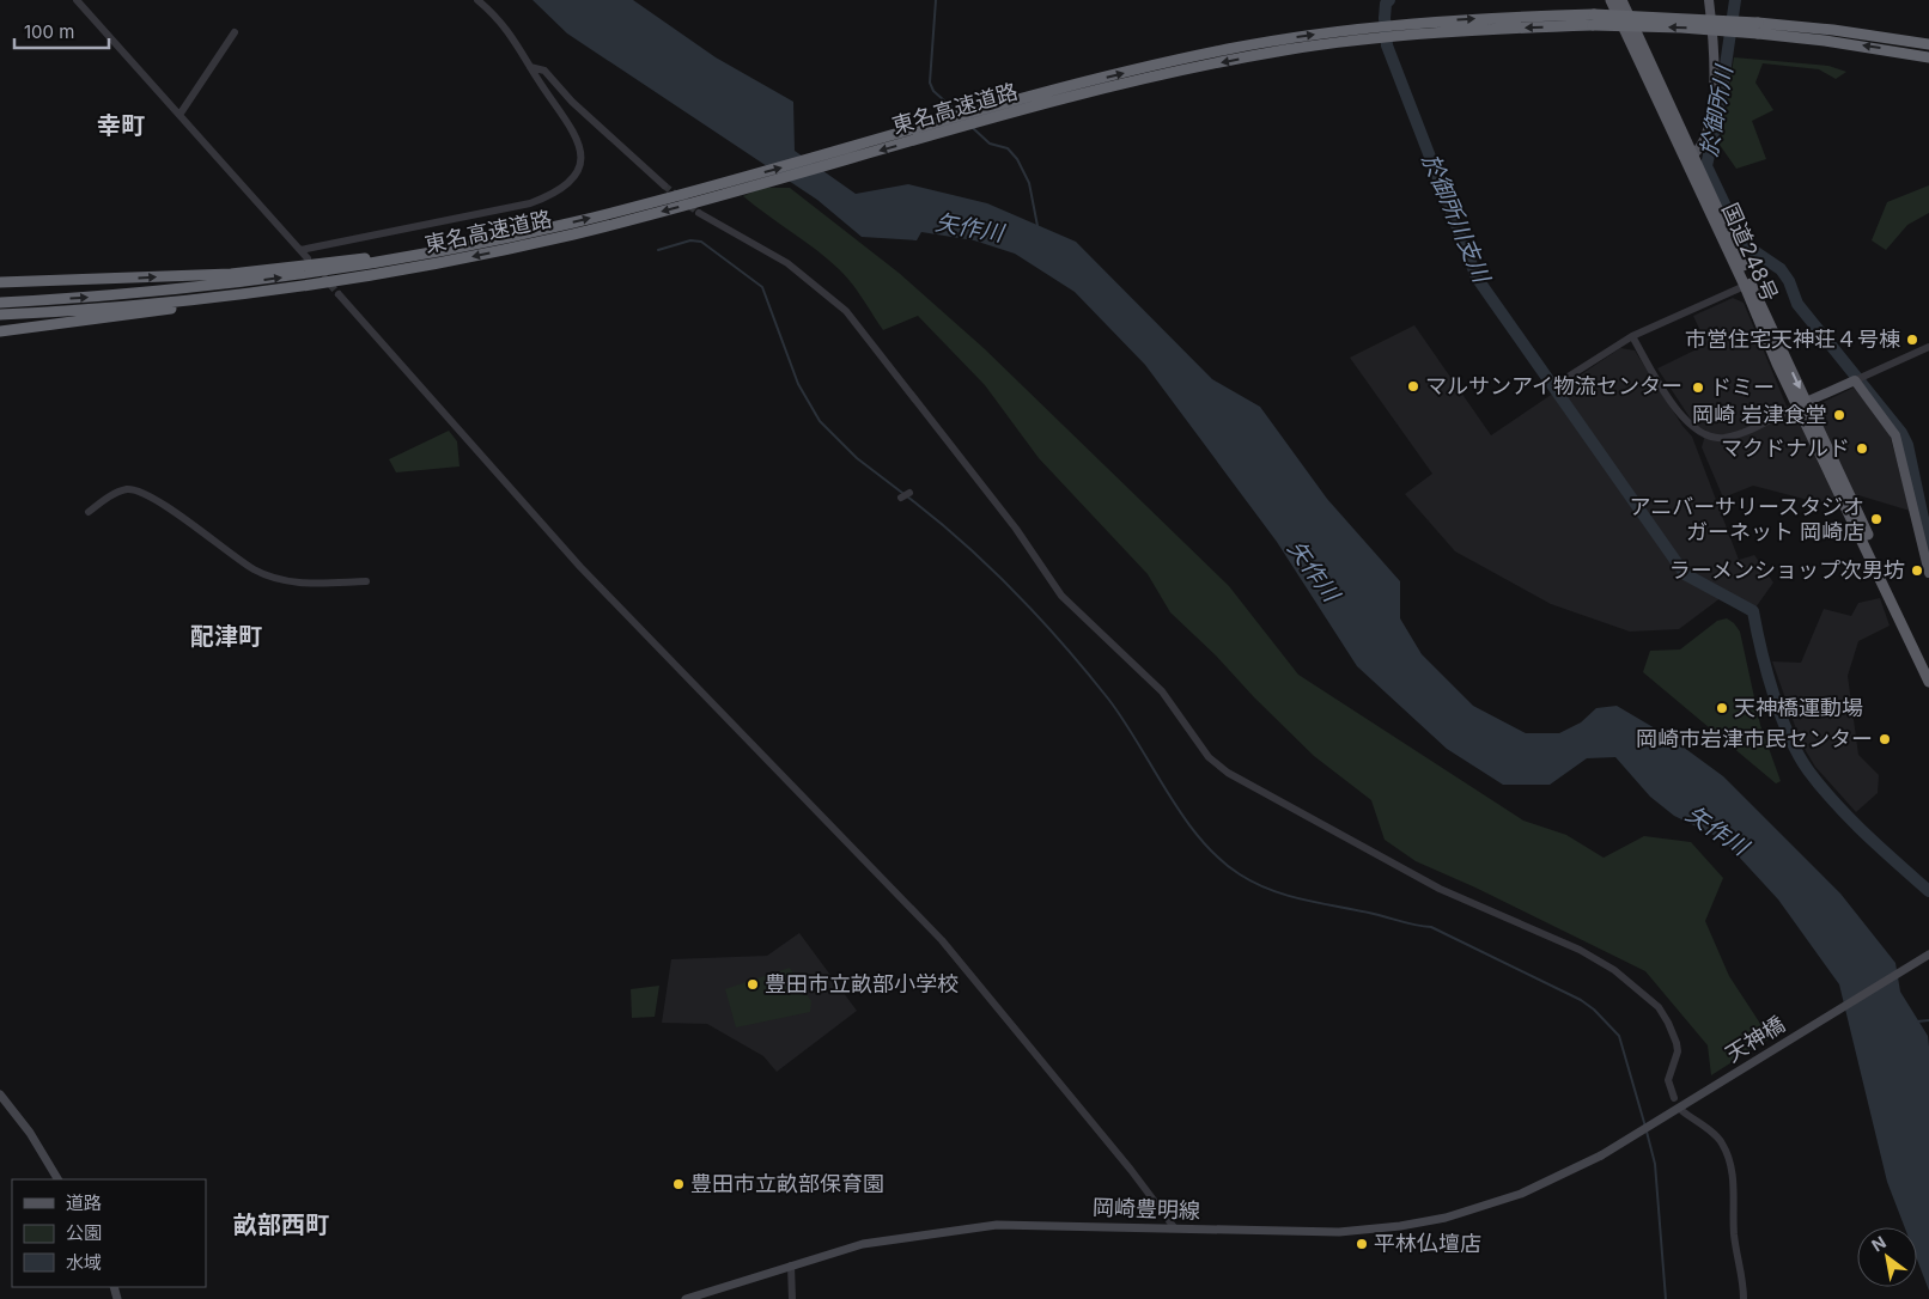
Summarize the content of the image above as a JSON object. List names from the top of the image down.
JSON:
{
  "streets": {
    "highway": ["東名高速道路", "国道248号"],
    "main road": ["天神橋", "岡崎豊明線"]
  },
  "crossings": [
    ["天神橋", "岡崎豊明線"]
  ],
  "districts": ["幸町", "配津町", "畝部西町"],
  "water": ["於御所川", "於御所川支川", "矢作川"],
  "places": [
    "市営住宅天神荘４号棟",
    "マルサンアイ物流センター",
    "ドミー",
    "岡崎 岩津食堂",
    "マクドナルド",
    "アニバーサリースタジオ ガーネット 岡崎店",
    "ラーメンショップ次男坊",
    "天神橋運動場",
    "岡崎市岩津市民センター",
    "豊田市立畝部小学校",
    "豊田市立畝部保育園",
    "平林仏壇店"
  ],
  "legend": ["道路", "公園", "水域"],
  "scale_bar": "100 m",
  "north": "top left"
}
